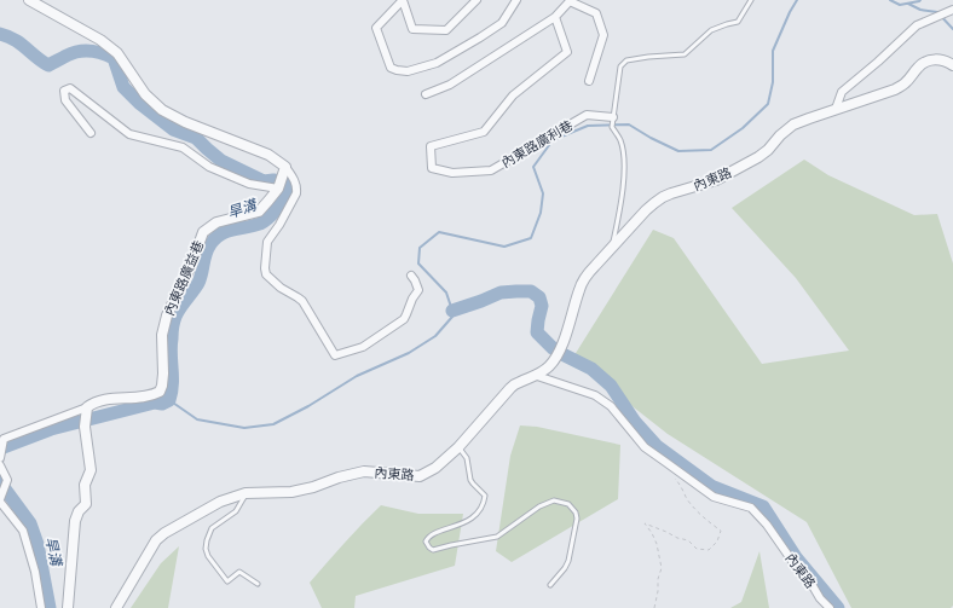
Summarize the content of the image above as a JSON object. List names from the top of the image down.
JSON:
{
  "streets": {
    "street": ["內東路廣利巷", "內東路", "內東路廣益巷"]
  },
  "water": ["旱溝"]
}
